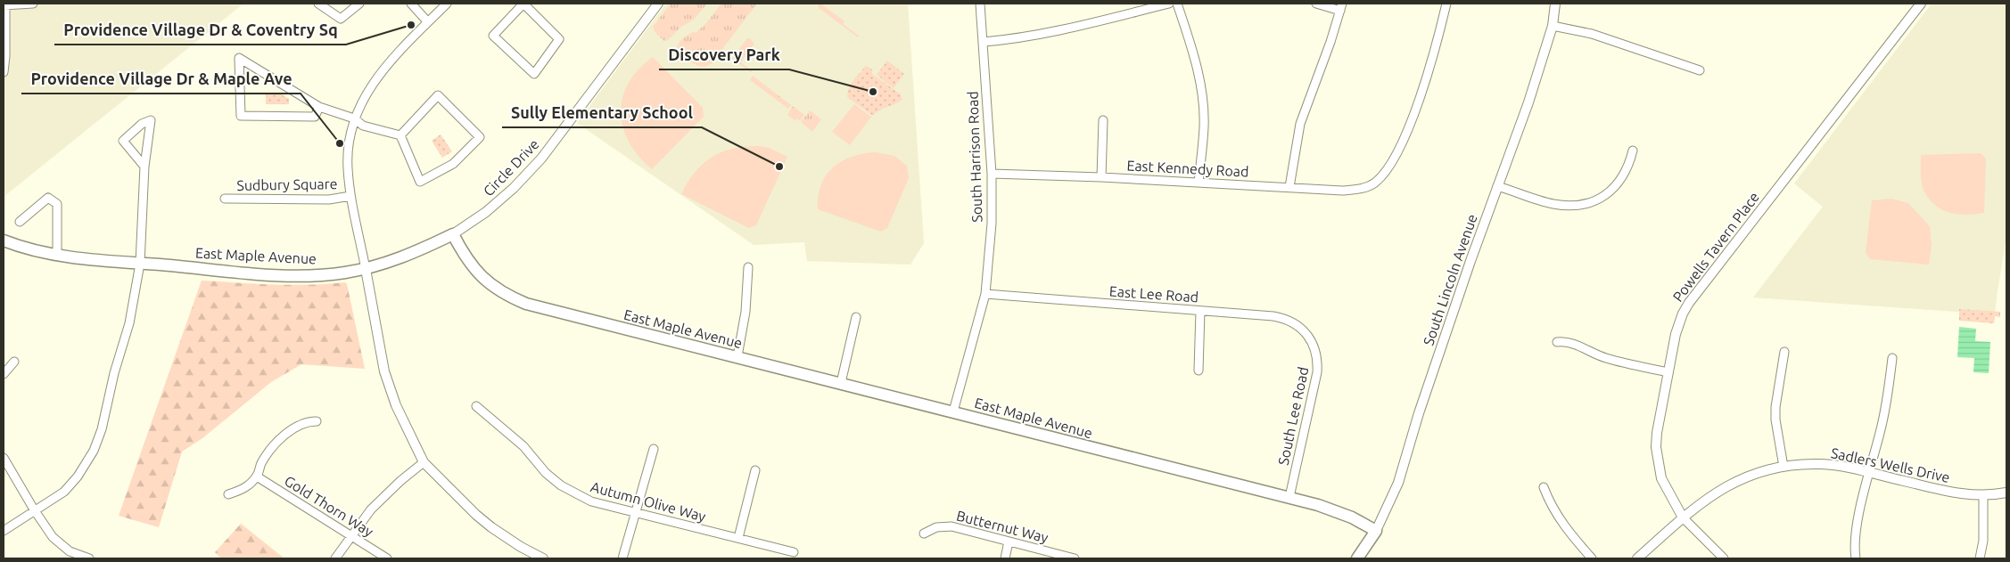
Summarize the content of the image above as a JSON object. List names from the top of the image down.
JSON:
{
  "streets": {
    "main road": ["East Maple Avenue", "South Lincoln Avenue"],
    "street": [
      "South Harrison Road",
      "Circle Drive",
      "East Kennedy Road",
      "Sudbury Square",
      "Powells Tavern Place",
      "East Lee Road",
      "South Lee Road",
      "Sadlers Wells Drive",
      "Autumn Olive Way",
      "Gold Thorn Way",
      "Butternut Way"
    ]
  },
  "crossings": [
    ["South Harrison Road", "East Kennedy Road"],
    ["South Harrison Road", "East Maple Avenue"],
    ["South Harrison Road", "East Lee Road"],
    ["Circle Drive", "East Maple Avenue"],
    ["Powells Tavern Place", "Sadlers Wells Drive"],
    ["East Maple Avenue", "South Lincoln Avenue"],
    ["East Maple Avenue", "South Lee Road"],
    ["East Lee Road", "South Lee Road"]
  ],
  "places": [
    "Providence Village Dr & Coventry Sq",
    "Discovery Park",
    "Providence Village Dr & Maple Ave",
    "Sully Elementary School"
  ]
}
